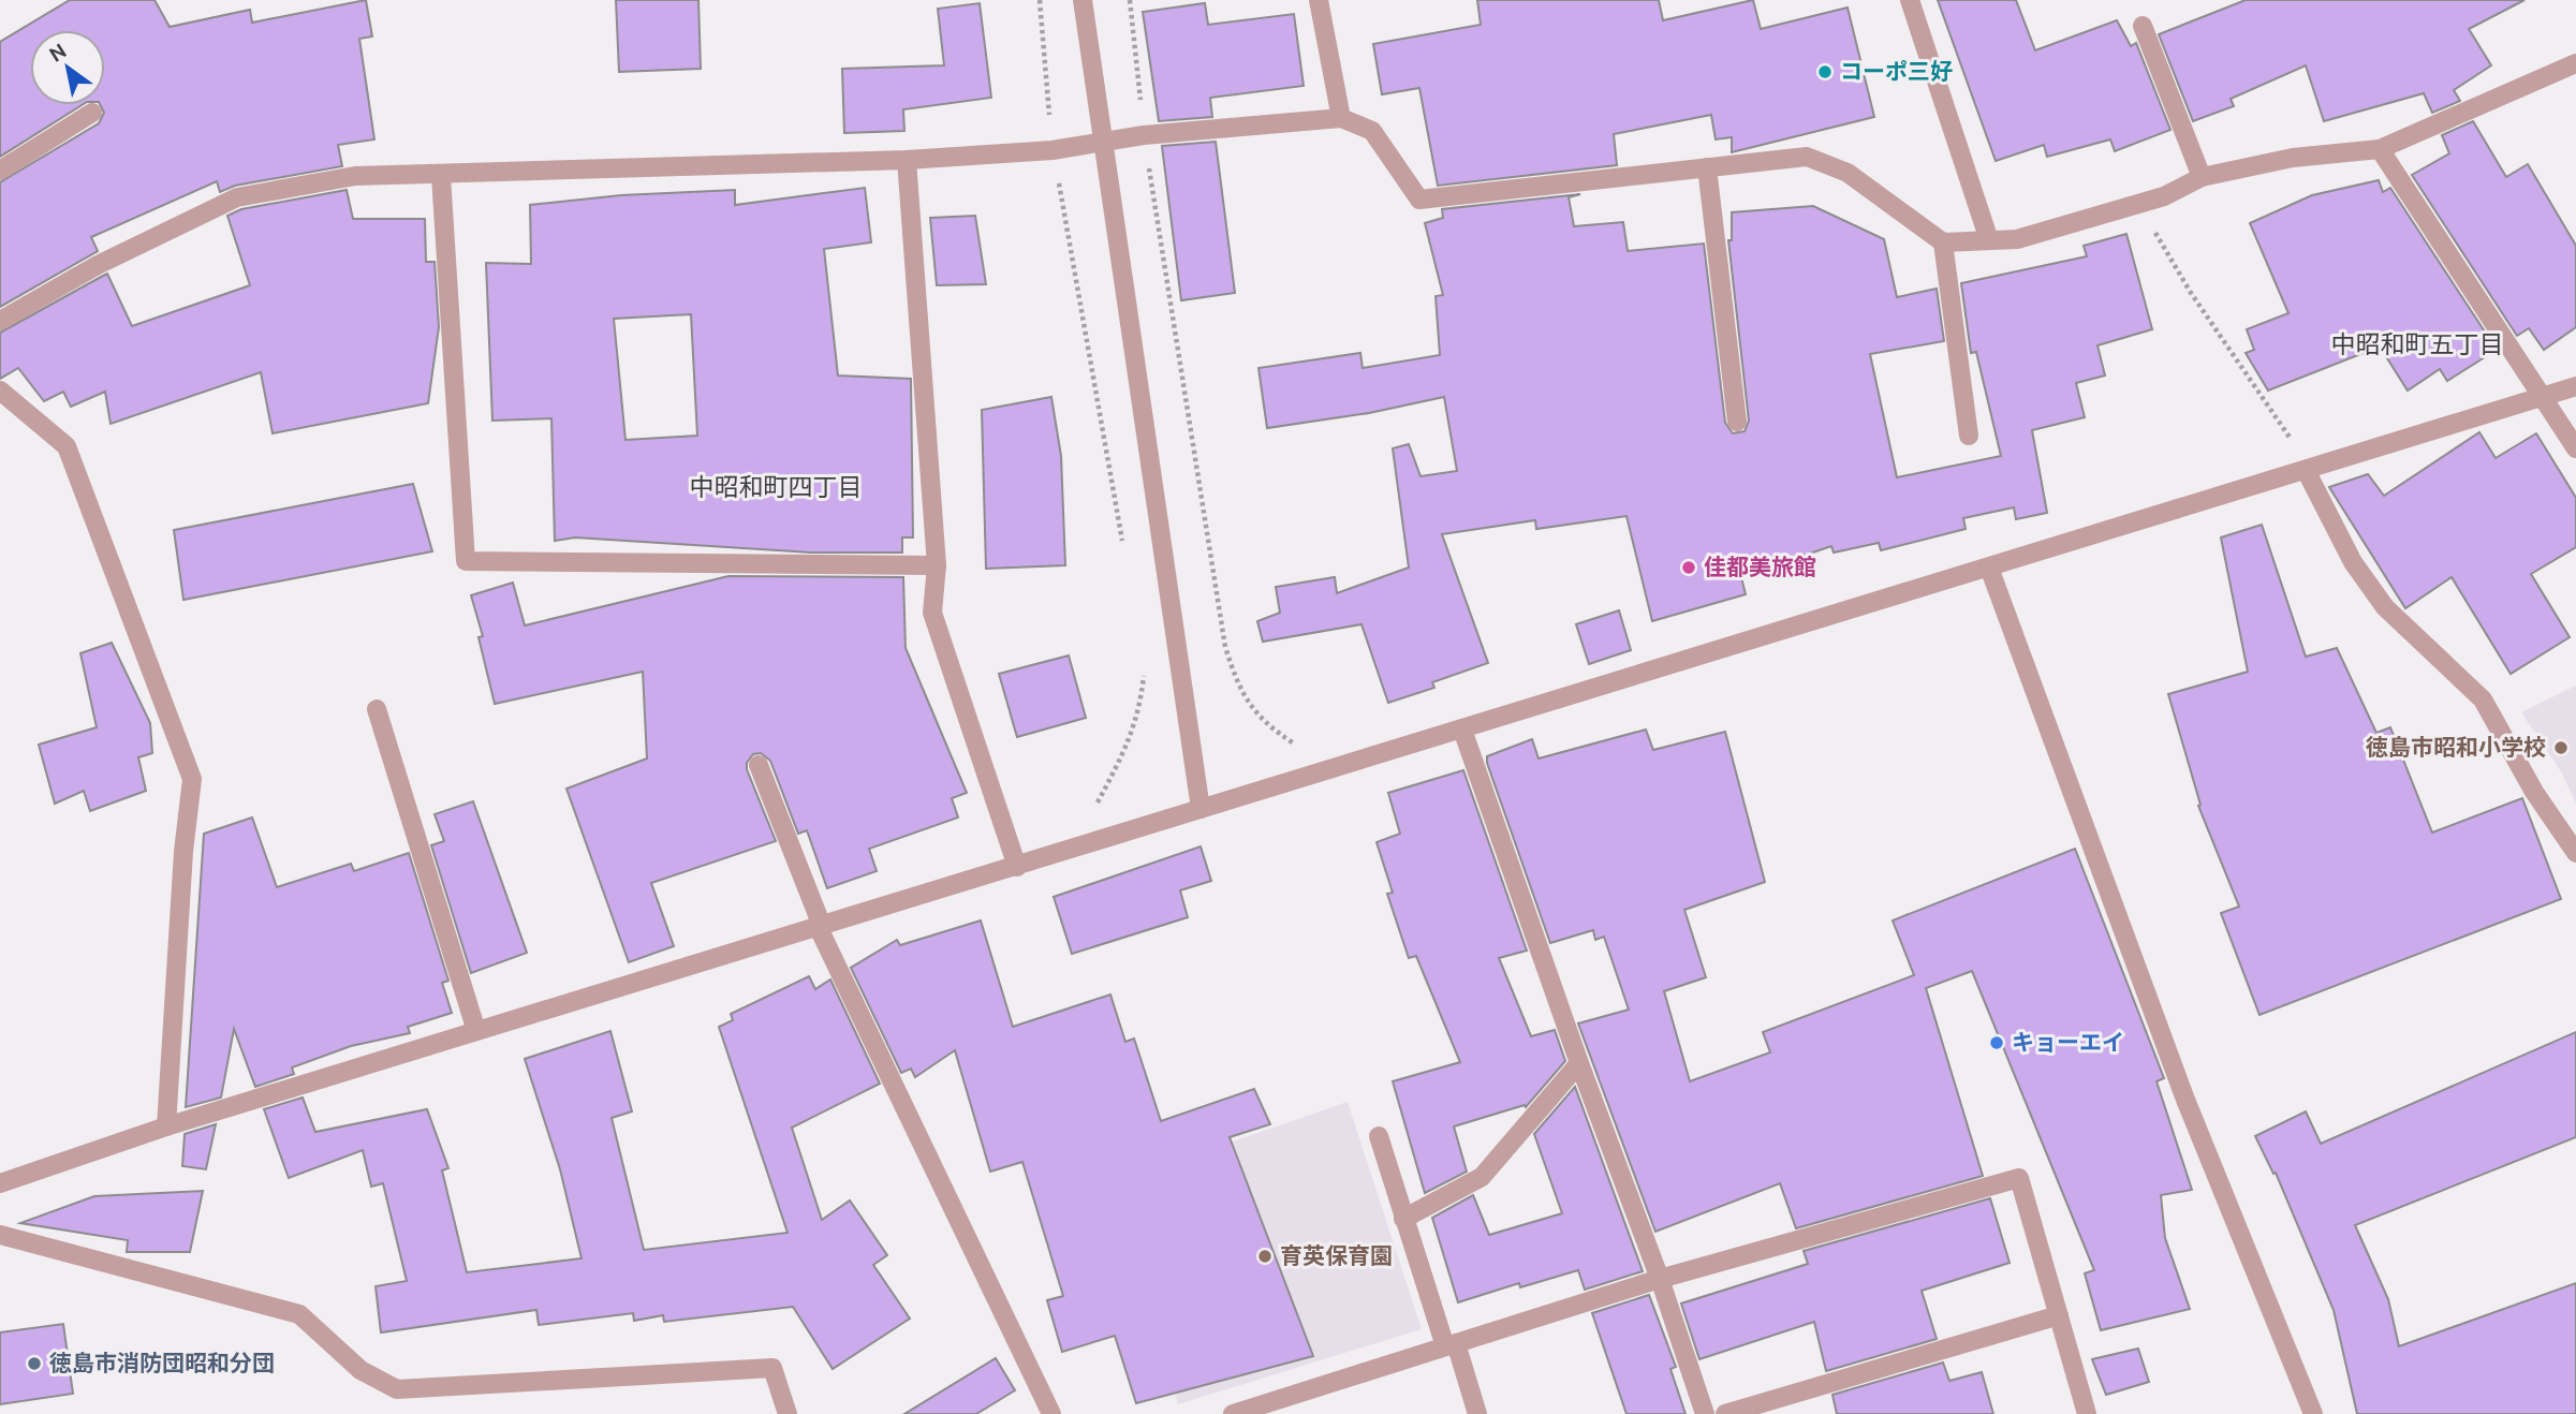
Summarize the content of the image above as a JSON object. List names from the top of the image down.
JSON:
{
  "districts": ["中昭和町五丁目", "中昭和町四丁目"],
  "places": [
    "コーポ三好",
    "佳都美旅館",
    "徳島市昭和小学校",
    "キョーエイ",
    "育英保育園",
    "徳島市消防団昭和分団"
  ],
  "north": "top left"
}
